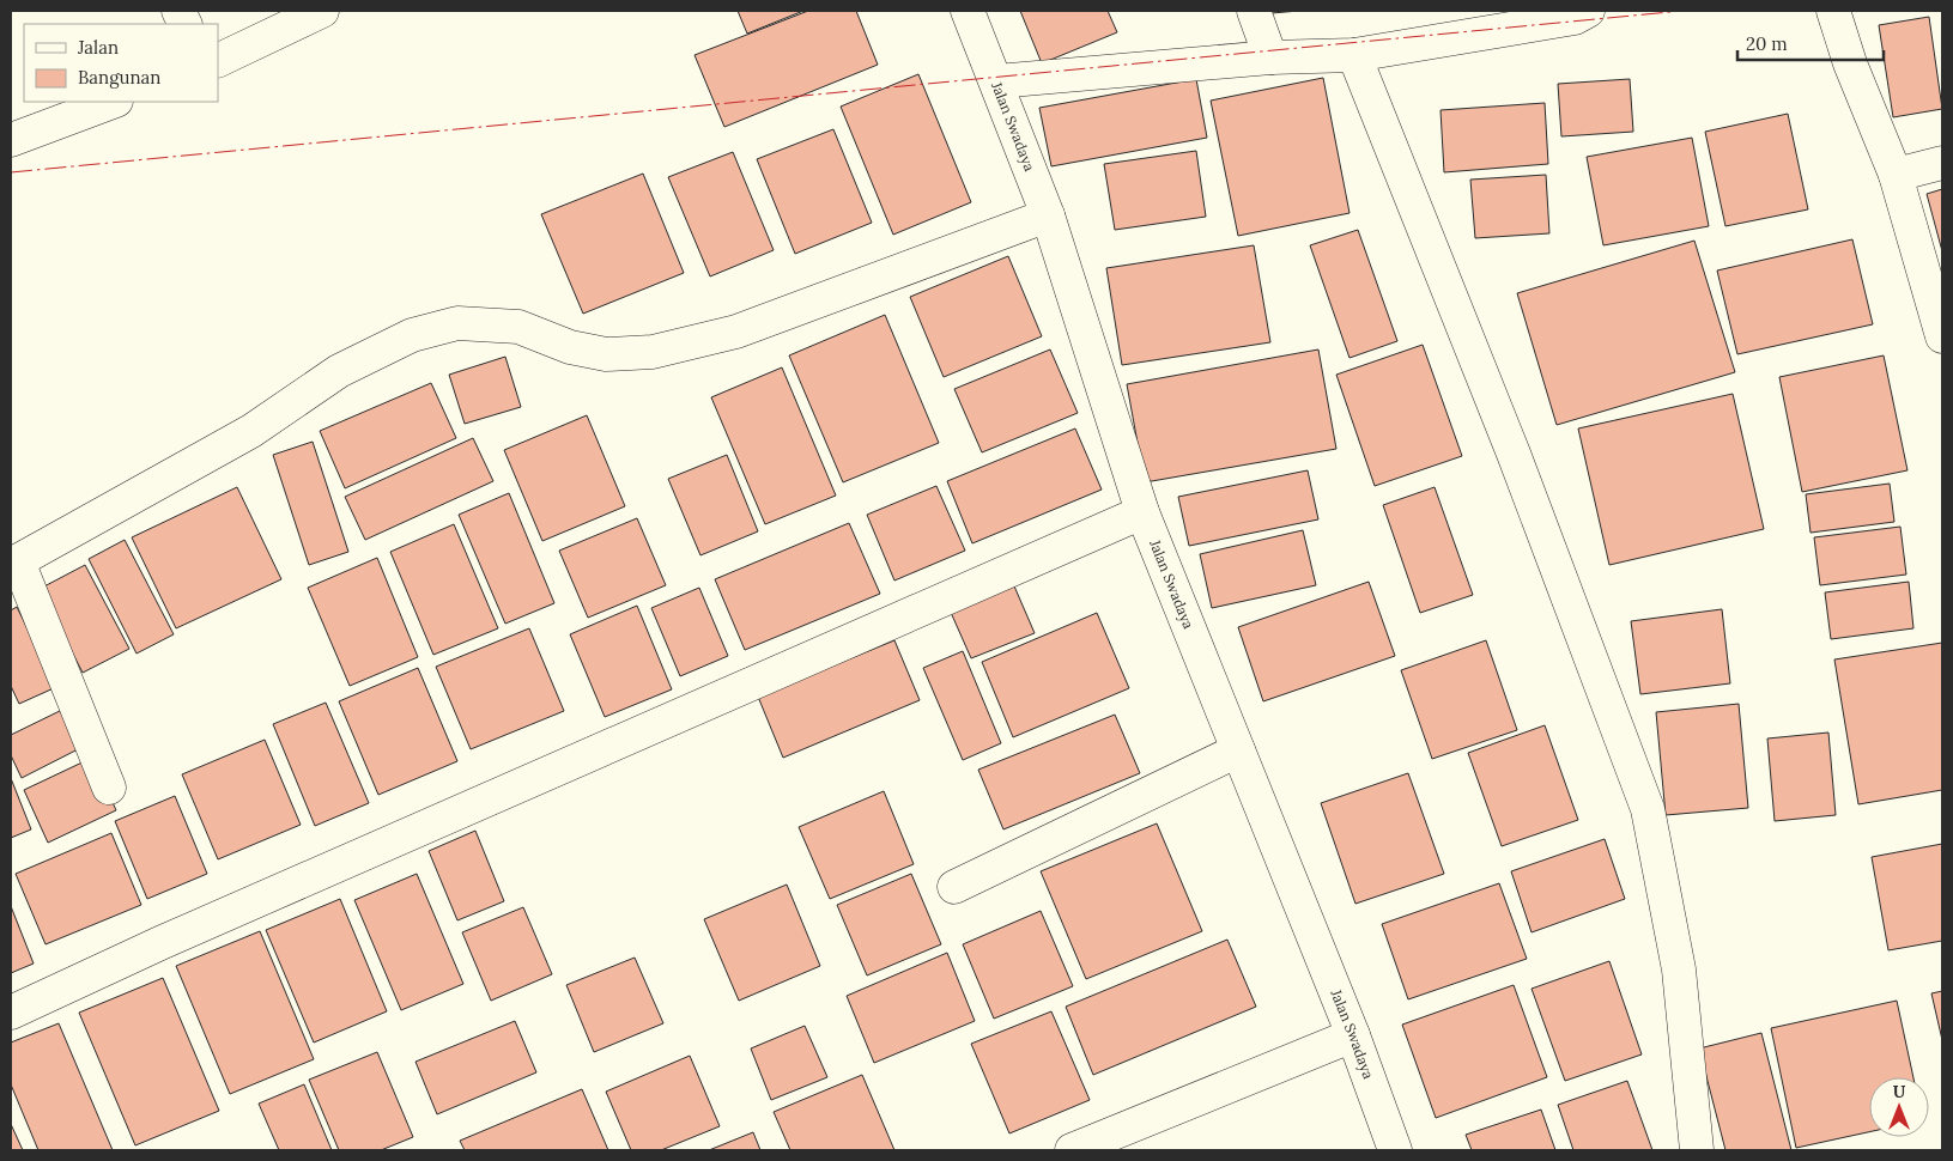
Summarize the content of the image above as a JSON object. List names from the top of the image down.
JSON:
{
  "streets": {
    "street": ["Jalan Swadaya"]
  },
  "legend": ["Jalan", "Bangunan"],
  "scale_bar": "20 m",
  "north": "top"
}
